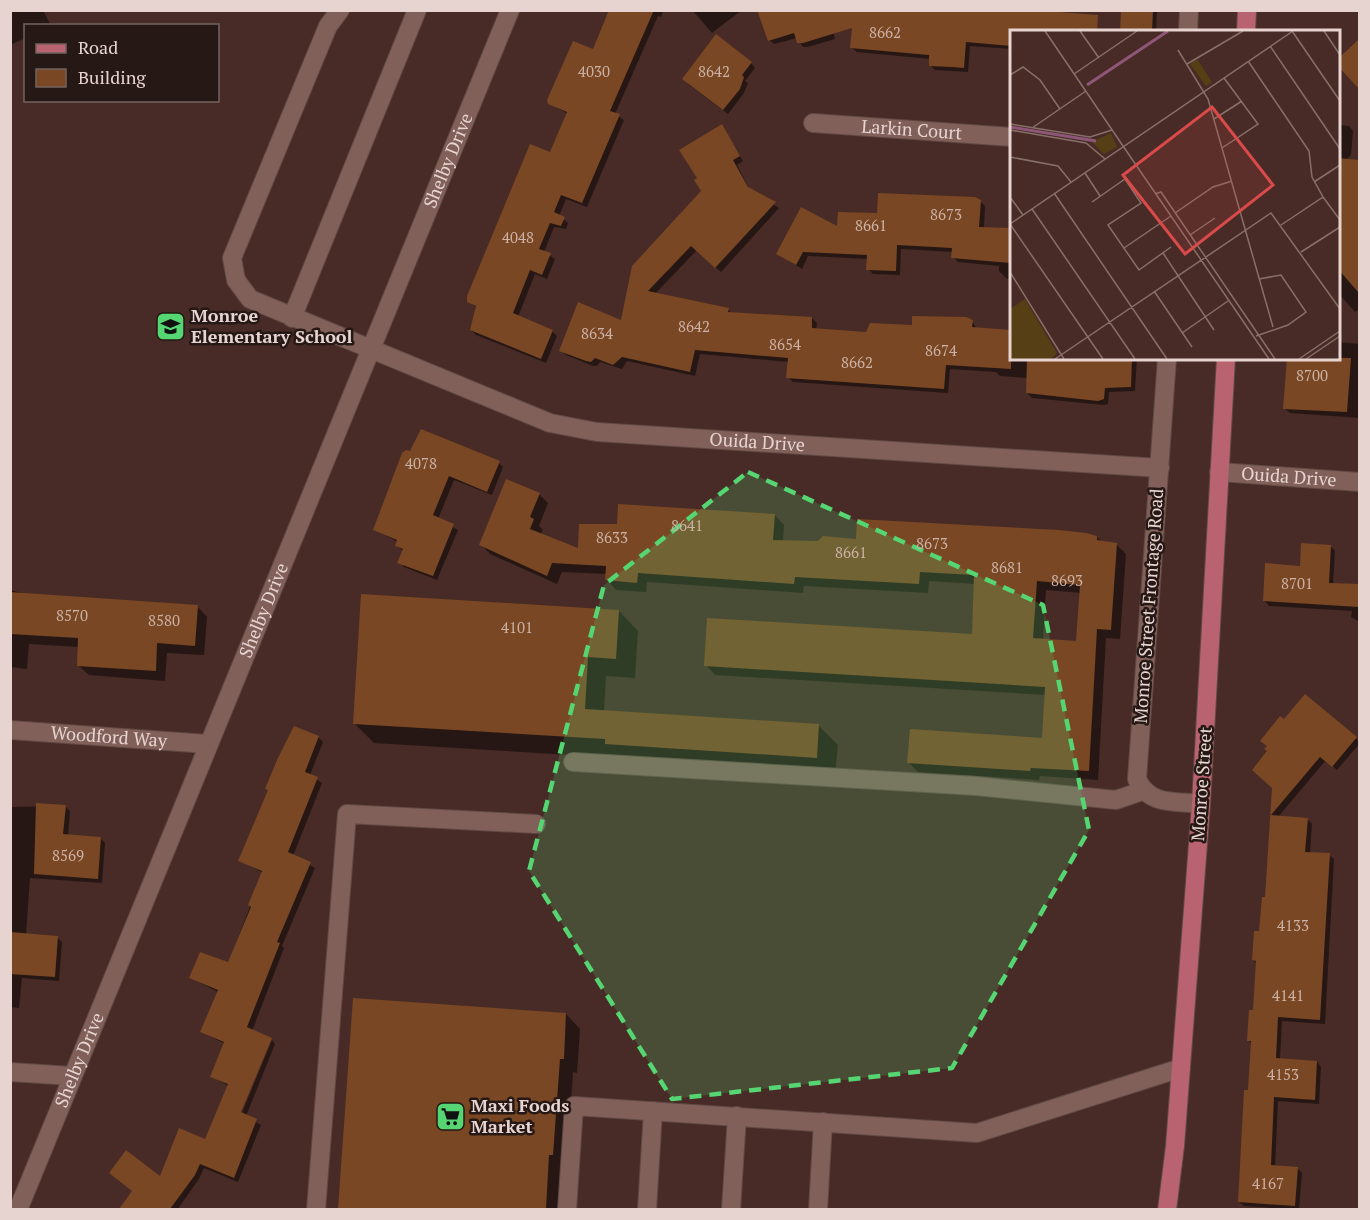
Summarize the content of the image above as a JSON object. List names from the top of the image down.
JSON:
{
  "streets": {
    "main road": ["Monroe Street"],
    "street": [
      "Larkin Court",
      "Shelby Drive",
      "Ouida Drive",
      "Monroe Street Frontage Road",
      "Woodford Way"
    ]
  },
  "crossings": [
    ["Shelby Drive", "Ouida Drive"],
    ["Shelby Drive", "Woodford Way"],
    ["Ouida Drive", "Monroe Street Frontage Road"],
    ["Ouida Drive", "Monroe Street"]
  ],
  "places": {
    "school or university": ["Monroe Elementary School"],
    "supermarket": ["Maxi Foods Market"]
  },
  "house_numbers": [
    "8662",
    "4030",
    "8642",
    "8673",
    "8661",
    "4048",
    "8642",
    "8634",
    "8654",
    "8674",
    "8662",
    "8700",
    "4078",
    "8641",
    "8633",
    "8673",
    "8661",
    "8681",
    "8693",
    "8701",
    "8570",
    "8580",
    "4101",
    "8569",
    "4133",
    "4141",
    "4153",
    "4167"
  ],
  "legend": ["Road", "Building"]
}
